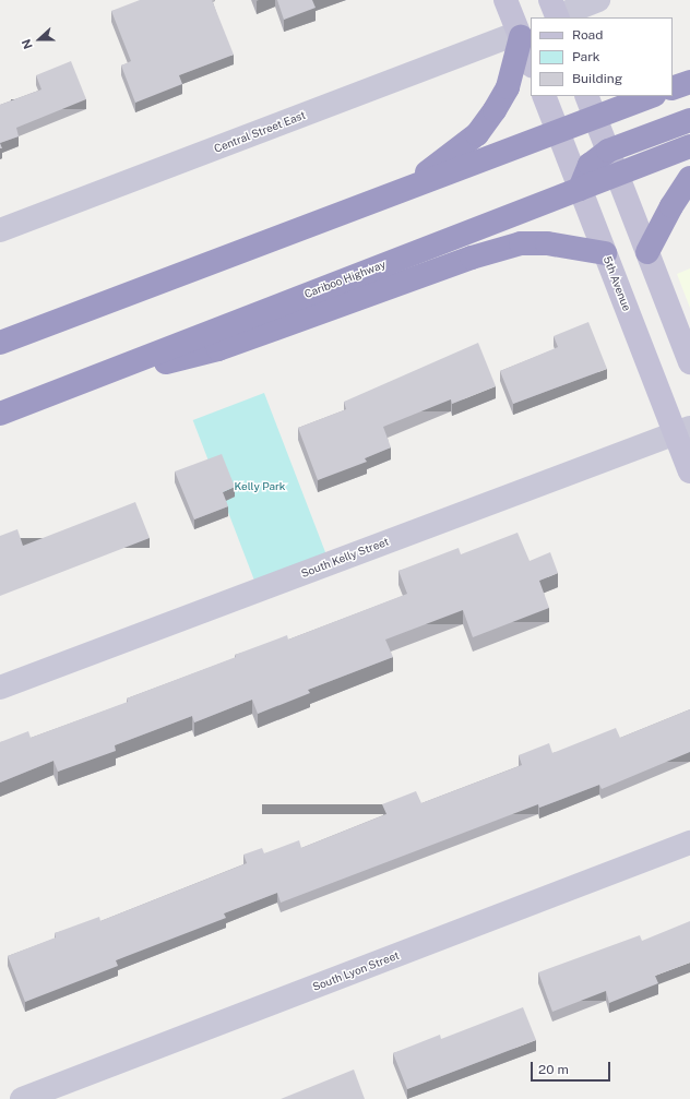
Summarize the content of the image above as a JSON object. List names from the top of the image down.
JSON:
{
  "streets": {
    "highway": ["Cariboo Highway"],
    "main road": ["5th Avenue"],
    "street": ["Central Street East", "South Kelly Street", "South Lyon Street"]
  },
  "crossings": [
    ["Cariboo Highway", "5th Avenue"],
    ["5th Avenue", "South Kelly Street"]
  ],
  "parks": ["Kelly Park"],
  "legend": ["Road", "Park", "Building"],
  "scale_bar": "20 m",
  "north": "left"
}
